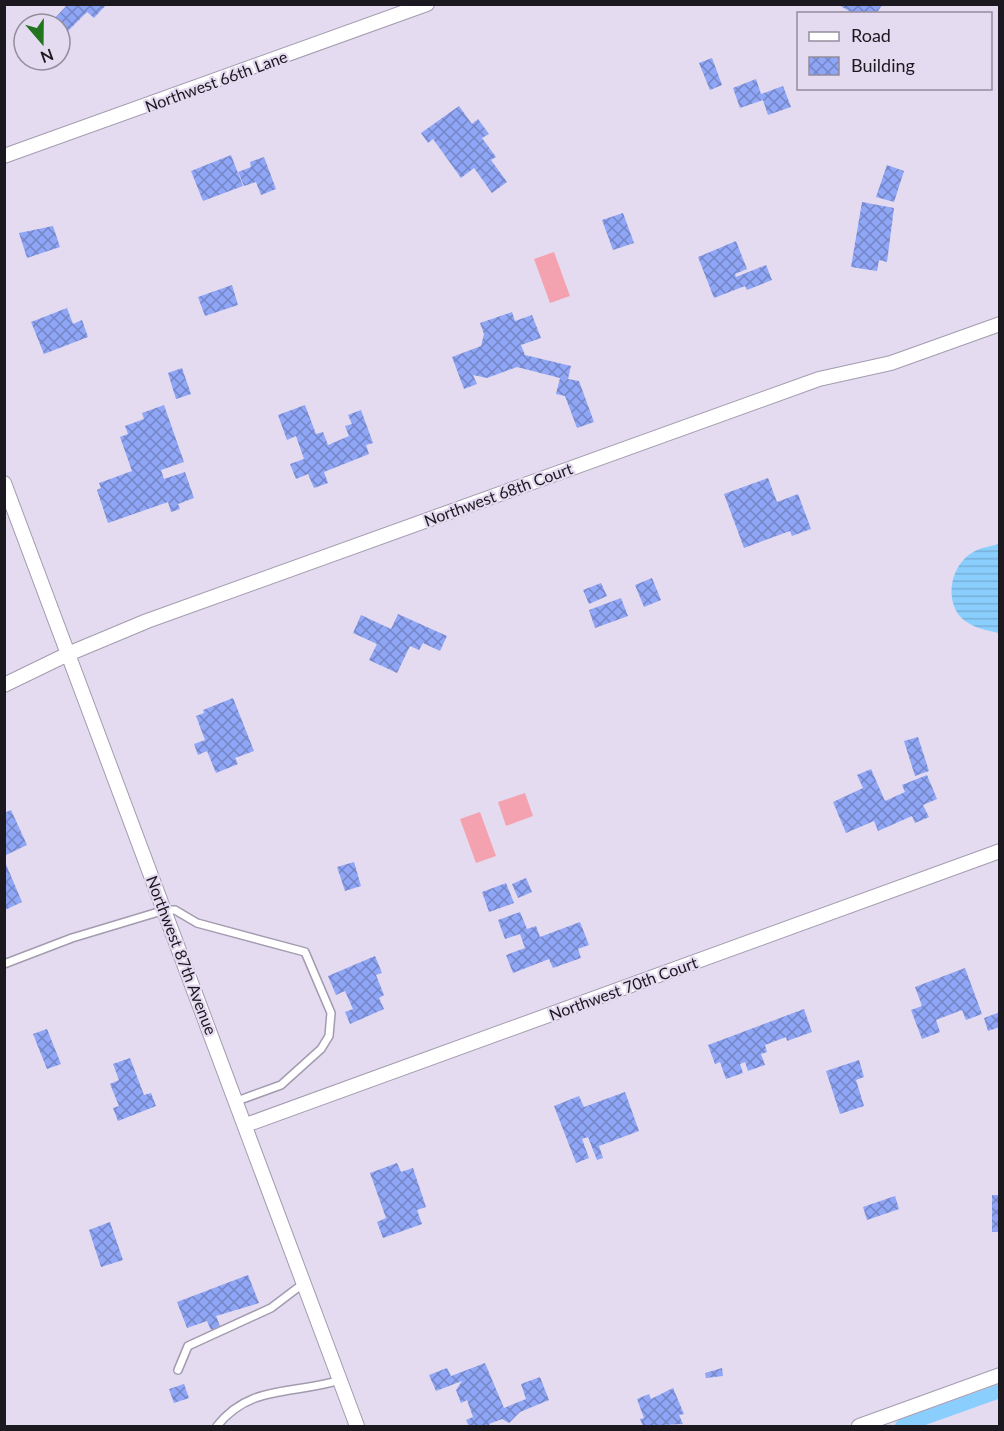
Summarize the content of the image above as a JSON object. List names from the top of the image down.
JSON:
{
  "streets": {
    "street": [
      "Northwest 66th Lane",
      "Northwest 68th Court",
      "Northwest 87th Avenue",
      "Northwest 70th Court"
    ]
  },
  "crossings": [
    ["Northwest 68th Court", "Northwest 87th Avenue"],
    ["Northwest 87th Avenue", "Northwest 70th Court"]
  ],
  "legend": ["Road", "Building"],
  "north": "bottom"
}
